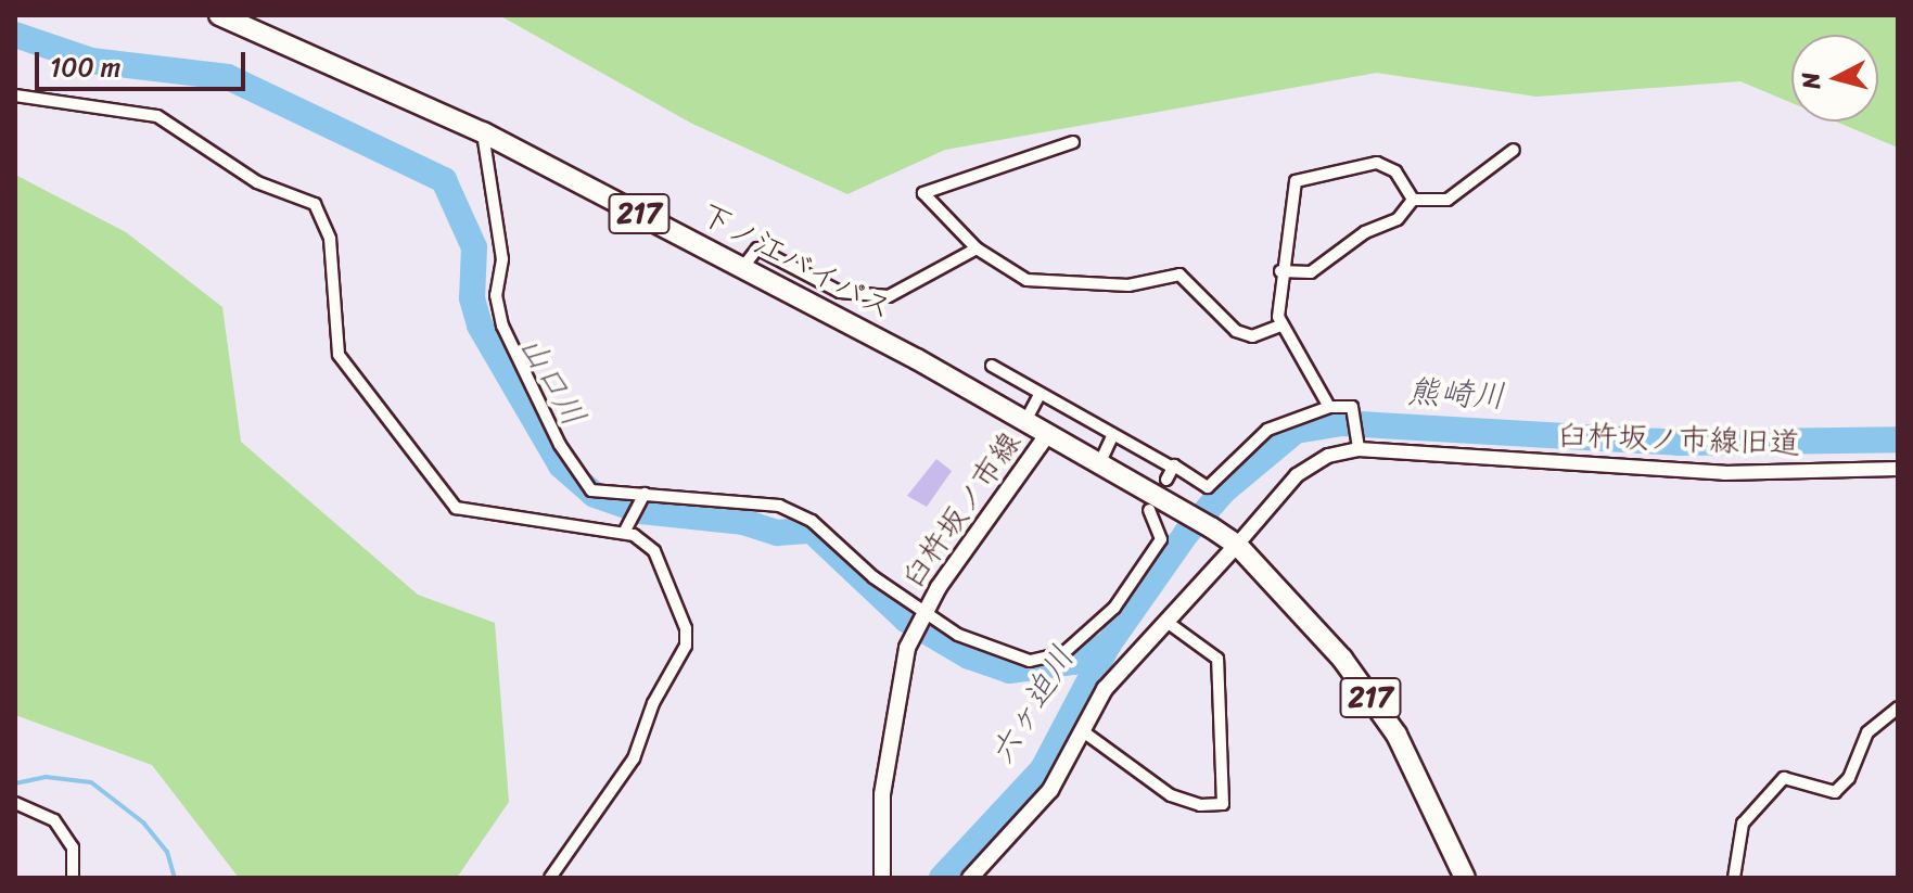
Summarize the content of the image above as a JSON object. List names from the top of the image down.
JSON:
{
  "streets": {
    "highway": ["217", "下ノ江バイパス"],
    "main road": ["臼杵坂ノ市線"],
    "street": ["臼杵坂ノ市線旧道"]
  },
  "crossings": [
    ["217", "下ノ江バイパス"],
    ["217", "臼杵坂ノ市線旧道"],
    ["下ノ江バイパス", "臼杵坂ノ市線旧道"],
    ["下ノ江バイパス", "臼杵坂ノ市線"]
  ],
  "water": ["山口川", "熊崎川", "六ヶ迫川"],
  "scale_bar": "100 m",
  "north": "left"
}
